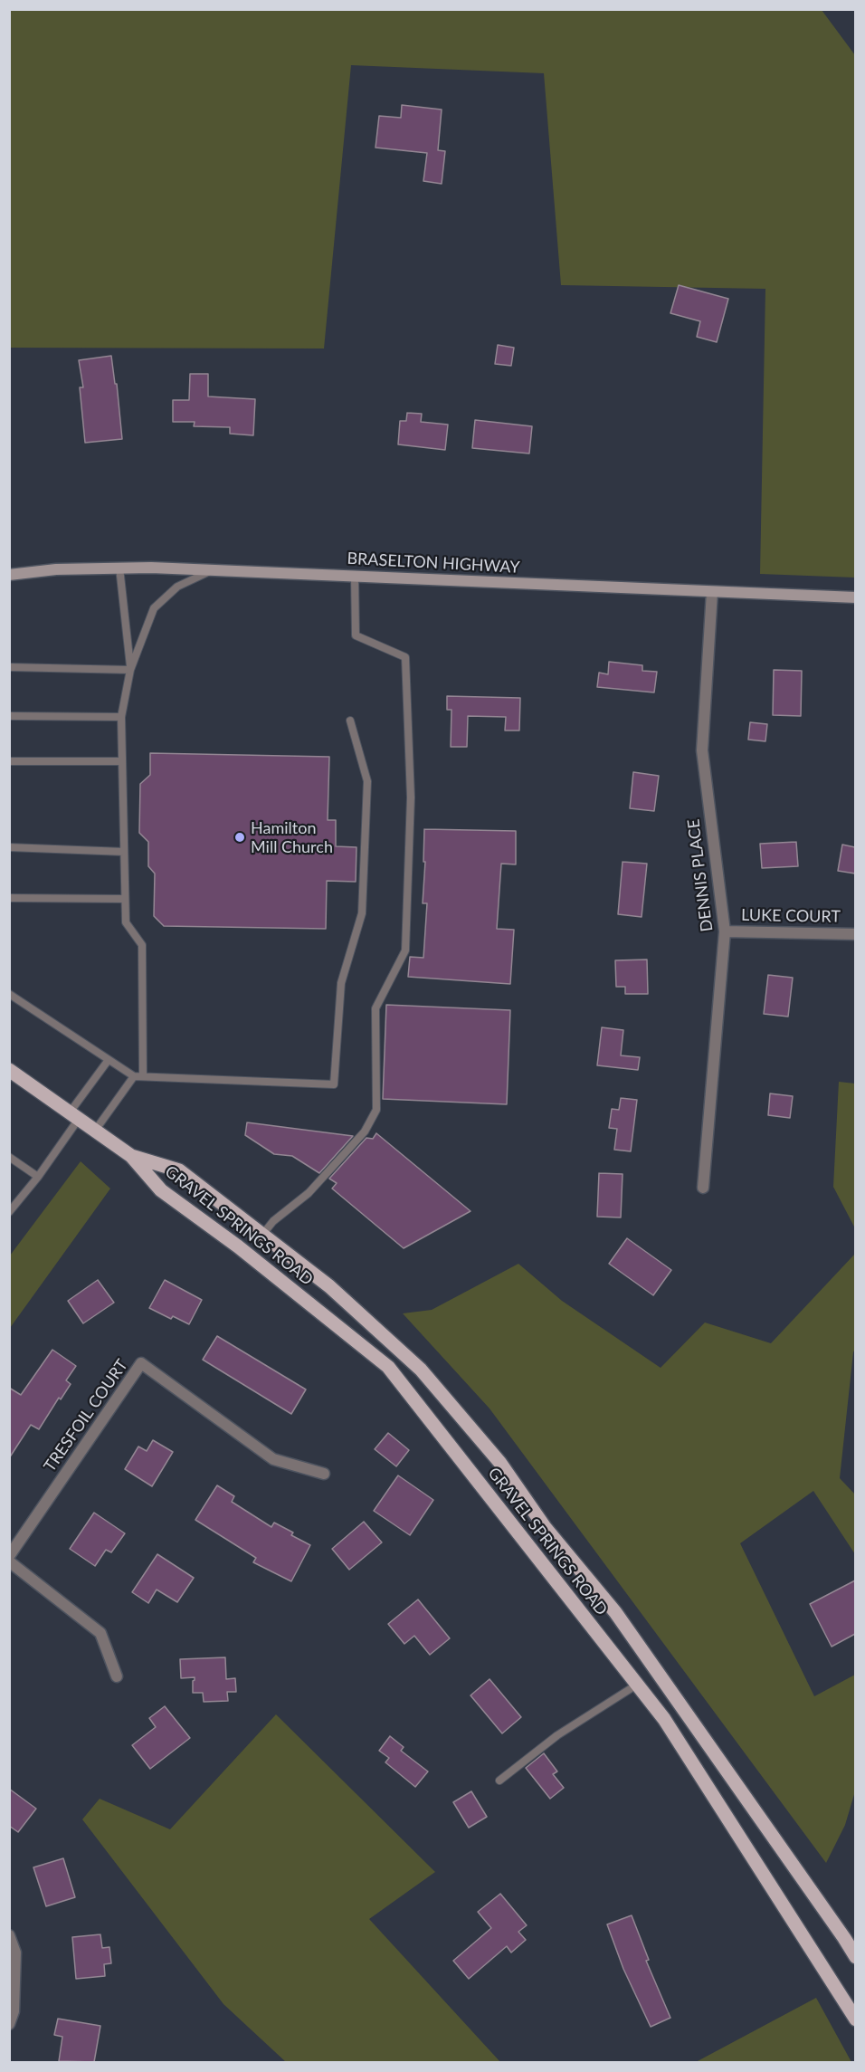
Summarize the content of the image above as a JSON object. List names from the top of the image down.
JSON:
{
  "streets": {
    "main road": ["BRASELTON HIGHWAY", "GRAVEL SPRINGS ROAD"],
    "street": ["DENNIS PLACE", "LUKE COURT", "TRESFOIL COURT"]
  },
  "crossings": [
    ["BRASELTON HIGHWAY", "DENNIS PLACE"],
    ["DENNIS PLACE", "LUKE COURT"]
  ],
  "places": ["Hamilton Mill Church"]
}
